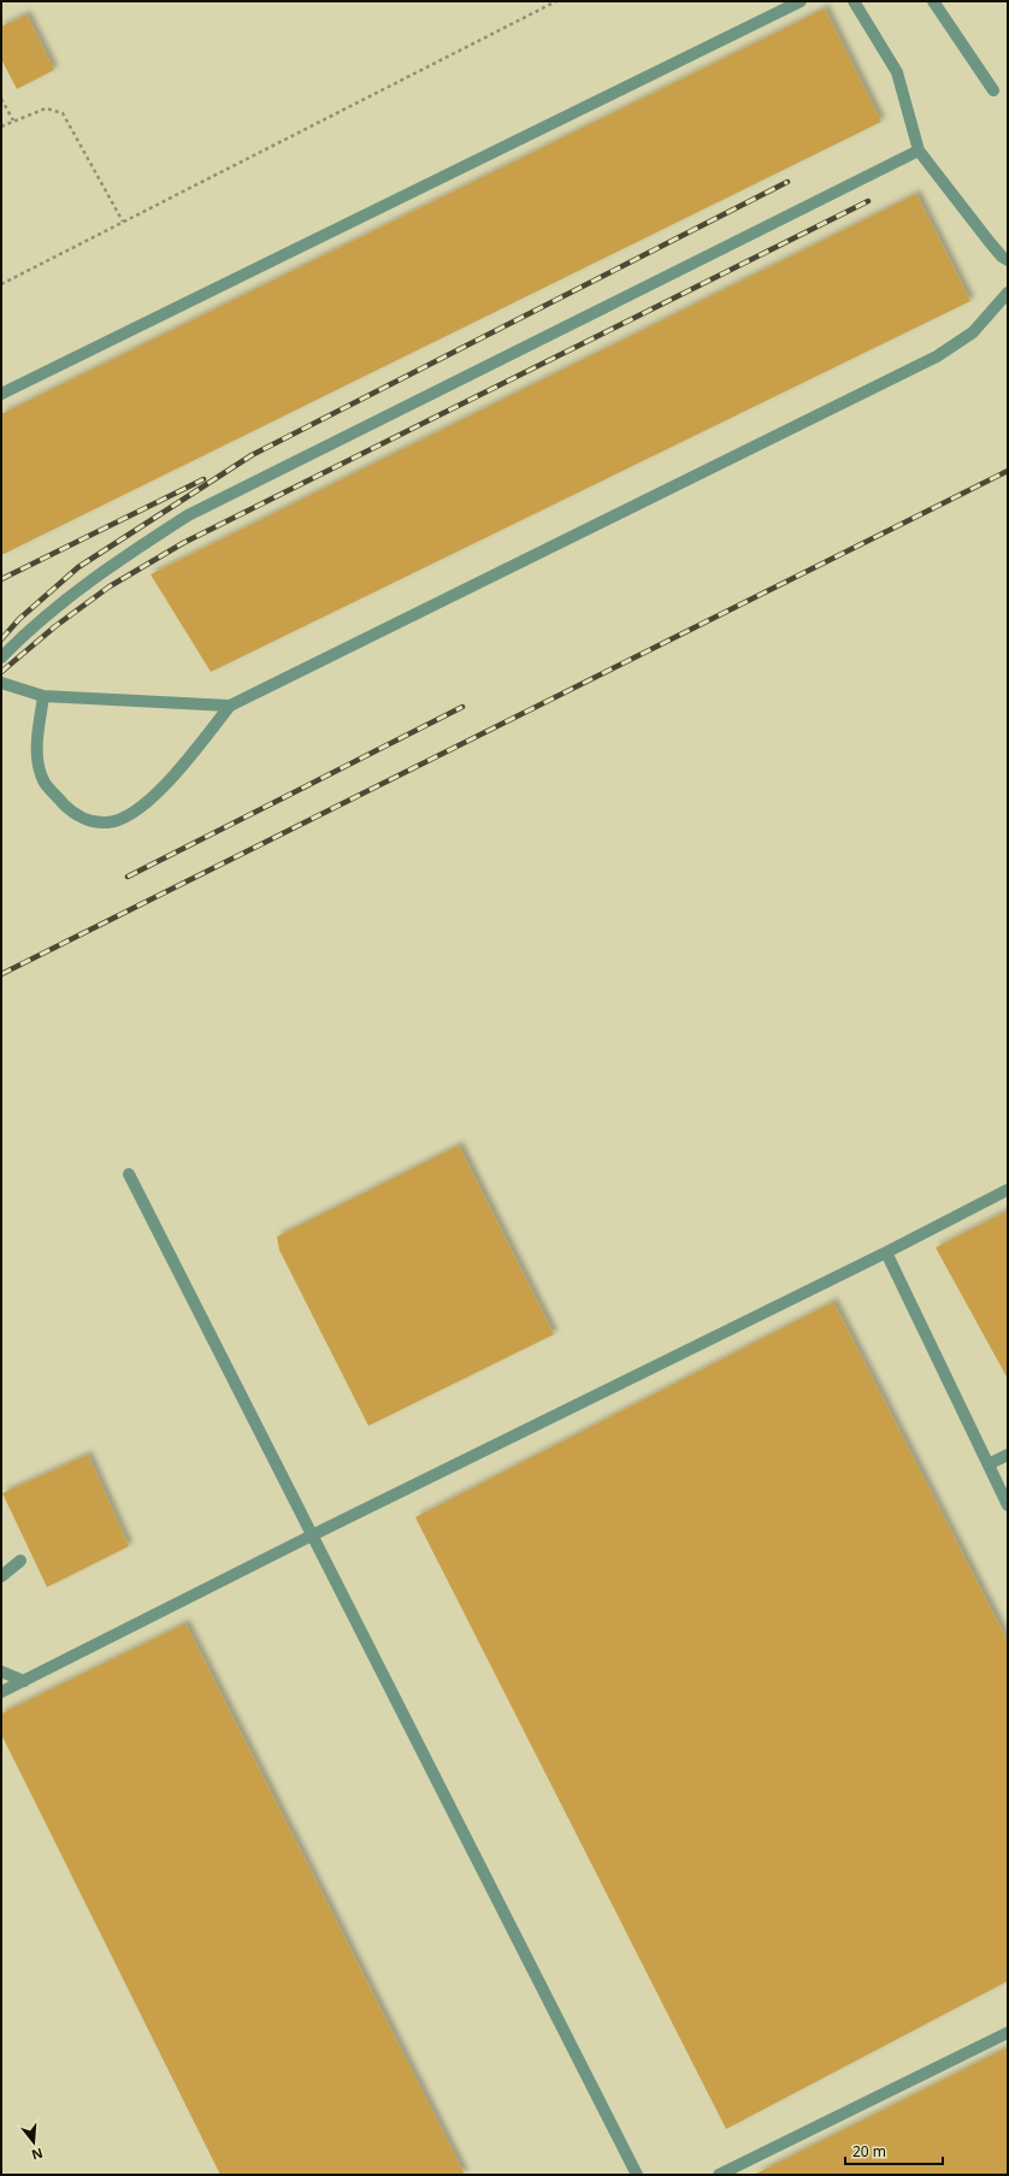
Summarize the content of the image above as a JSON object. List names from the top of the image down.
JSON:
{
  "scale_bar": "20 m",
  "north": "bottom"
}
